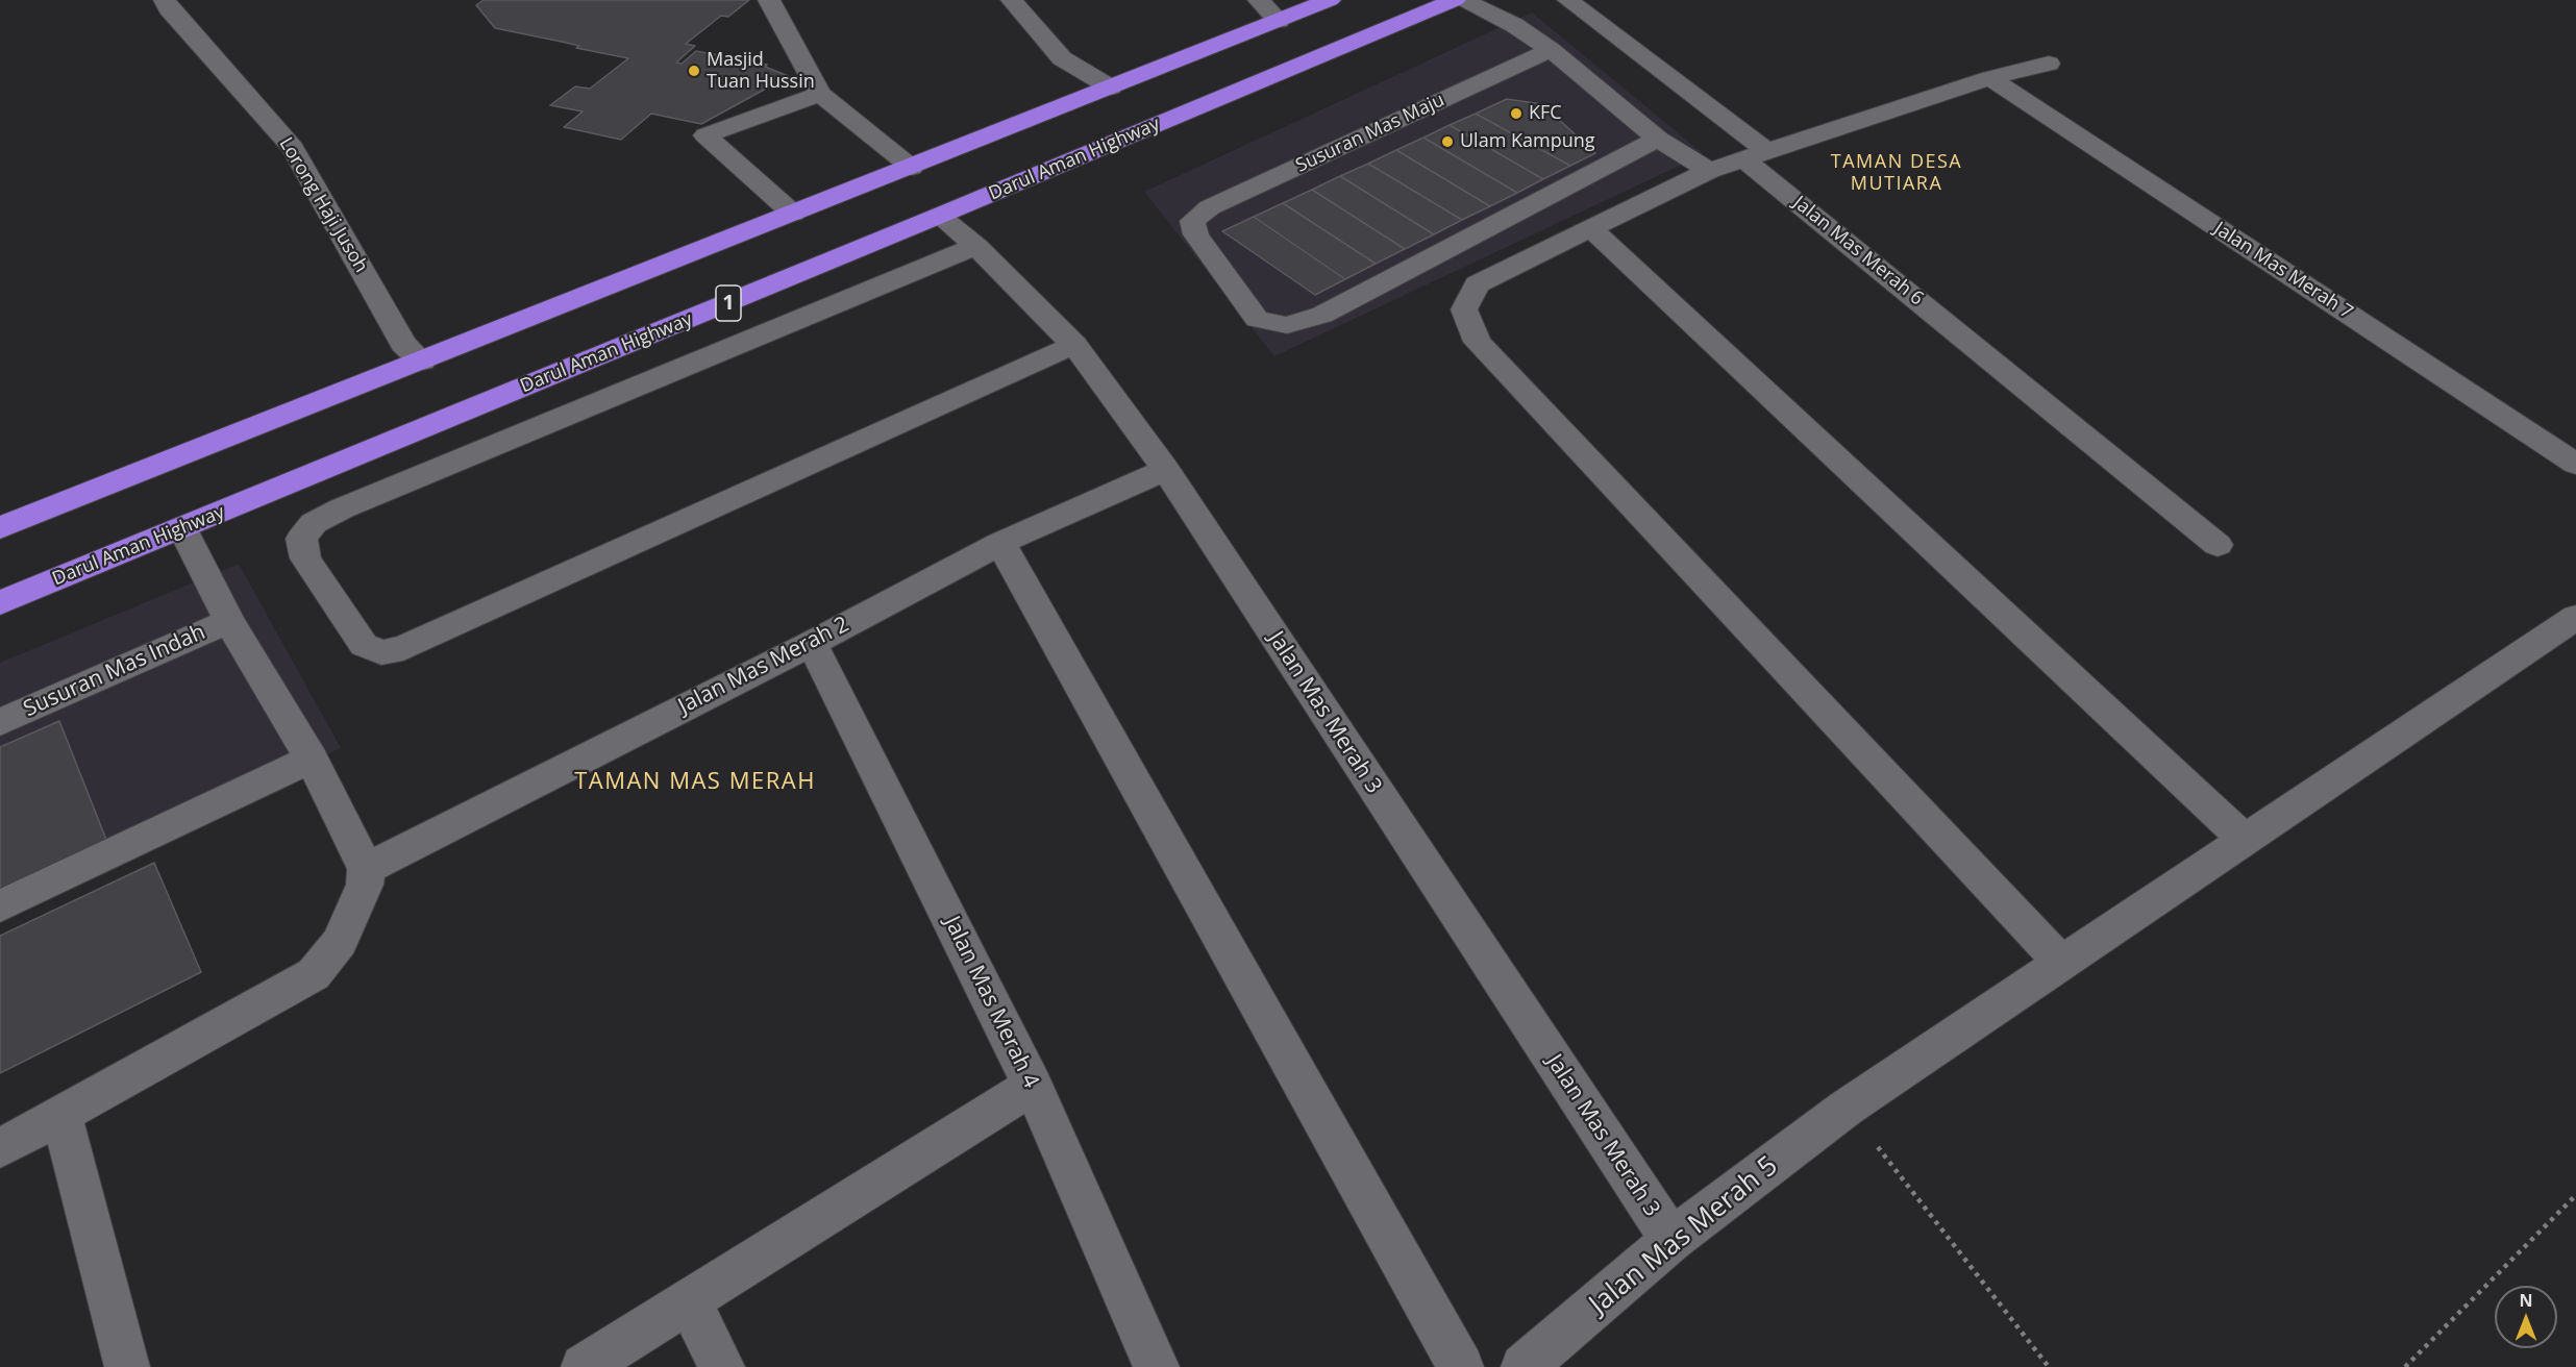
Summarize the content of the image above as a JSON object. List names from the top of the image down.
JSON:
{
  "streets": {
    "highway": ["Darul Aman Highway", "1"],
    "street": [
      "Susuran Mas Maju",
      "Lorong Haji Jusoh",
      "Jalan Mas Merah 6",
      "Jalan Mas Merah 7",
      "Jalan Mas Merah 2",
      "Susuran Mas Indah",
      "Jalan Mas Merah 3",
      "Jalan Mas Merah 4",
      "Jalan Mas Merah 5"
    ]
  },
  "crossings": [
    ["Darul Aman Highway", "Jalan Mas Merah 3"],
    ["Jalan Mas Merah 2", "Jalan Mas Merah 3"],
    ["Jalan Mas Merah 2", "Jalan Mas Merah 4"],
    ["Jalan Mas Merah 3", "Jalan Mas Merah 5"]
  ],
  "districts": ["TAMAN DESA MUTIARA", "TAMAN MAS MERAH"],
  "places": ["Masjid Tuan Hussin", "KFC", "Ulam Kampung"],
  "north": "top"
}
